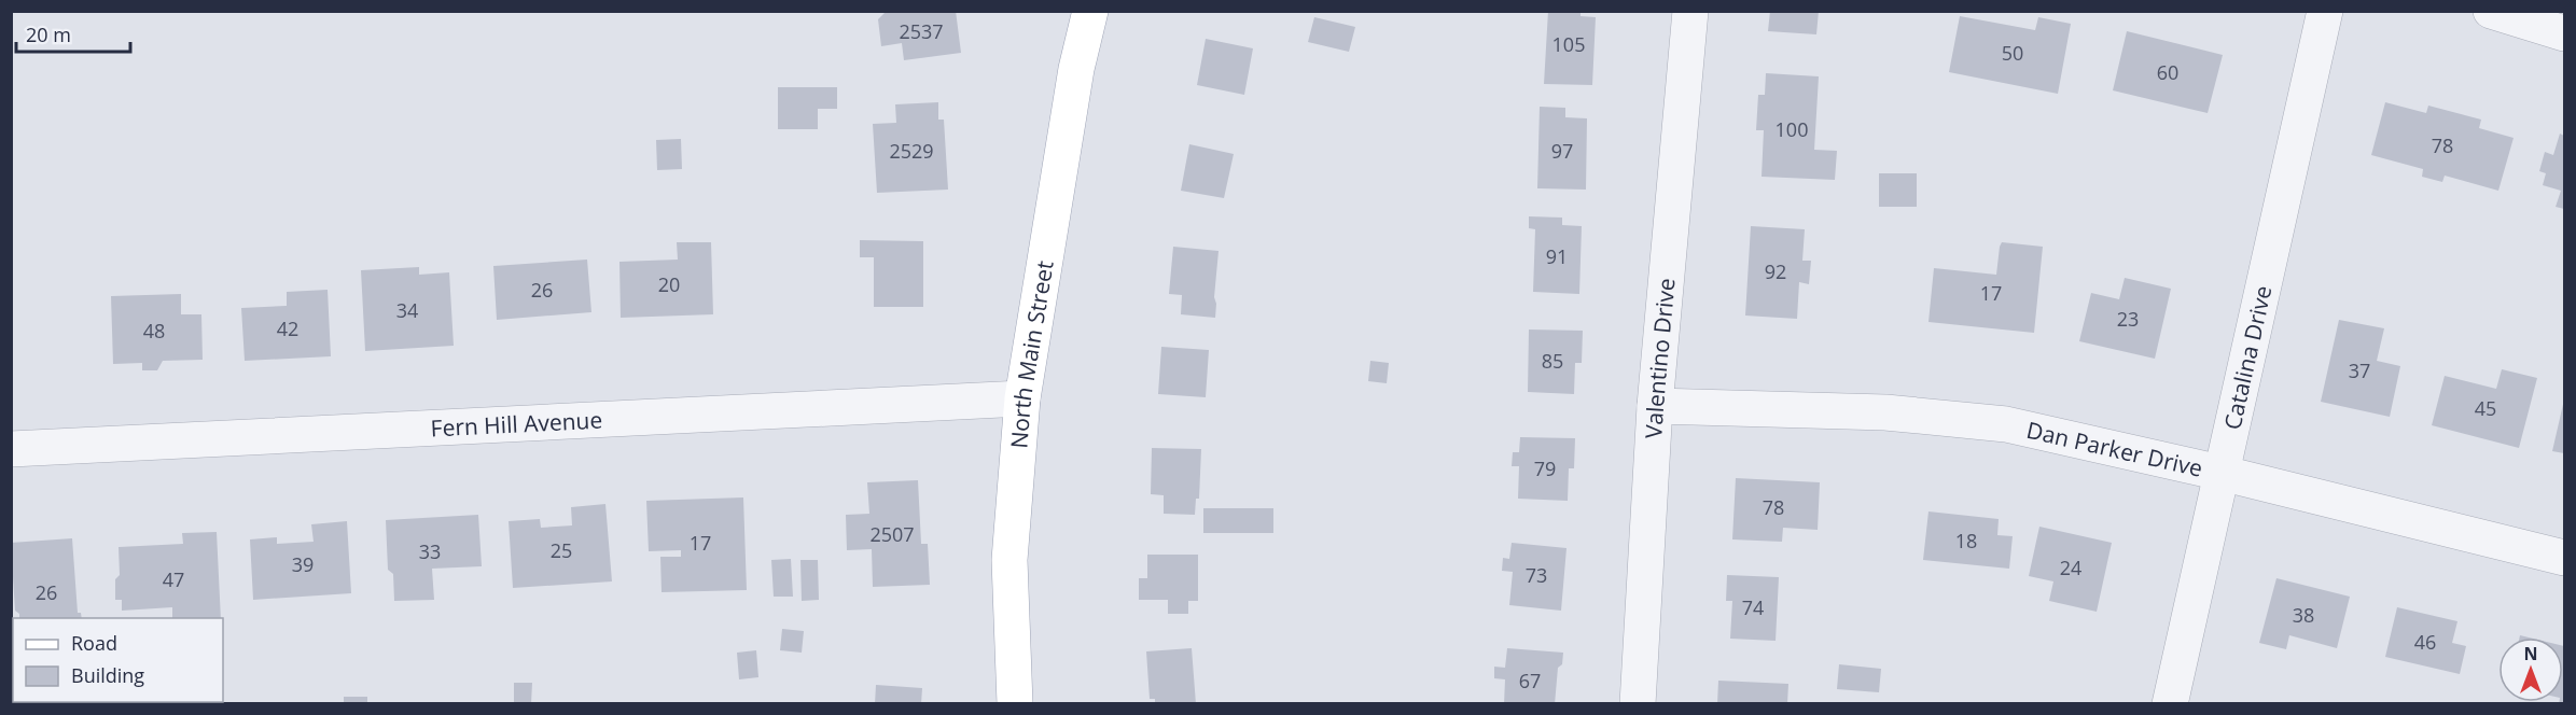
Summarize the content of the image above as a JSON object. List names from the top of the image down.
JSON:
{
  "streets": {
    "main road": ["North Main Street"],
    "street": [
      "Valentino Drive",
      "Catalina Drive",
      "Fern Hill Avenue",
      "Dan Parker Drive"
    ]
  },
  "crossings": [
    ["North Main Street", "Fern Hill Avenue"],
    ["Valentino Drive", "Dan Parker Drive"],
    ["Catalina Drive", "Dan Parker Drive"]
  ],
  "house_numbers": [
    "2537",
    "105",
    "50",
    "60",
    "100",
    "78",
    "2529",
    "97",
    "91",
    "92",
    "20",
    "26",
    "17",
    "34",
    "23",
    "42",
    "48",
    "85",
    "37",
    "45",
    "79",
    "78",
    "2507",
    "18",
    "17",
    "25",
    "33",
    "39",
    "24",
    "73",
    "47",
    "26",
    "74",
    "38",
    "46",
    "67"
  ],
  "legend": ["Road", "Building"],
  "scale_bar": "20 m",
  "north": "top"
}
